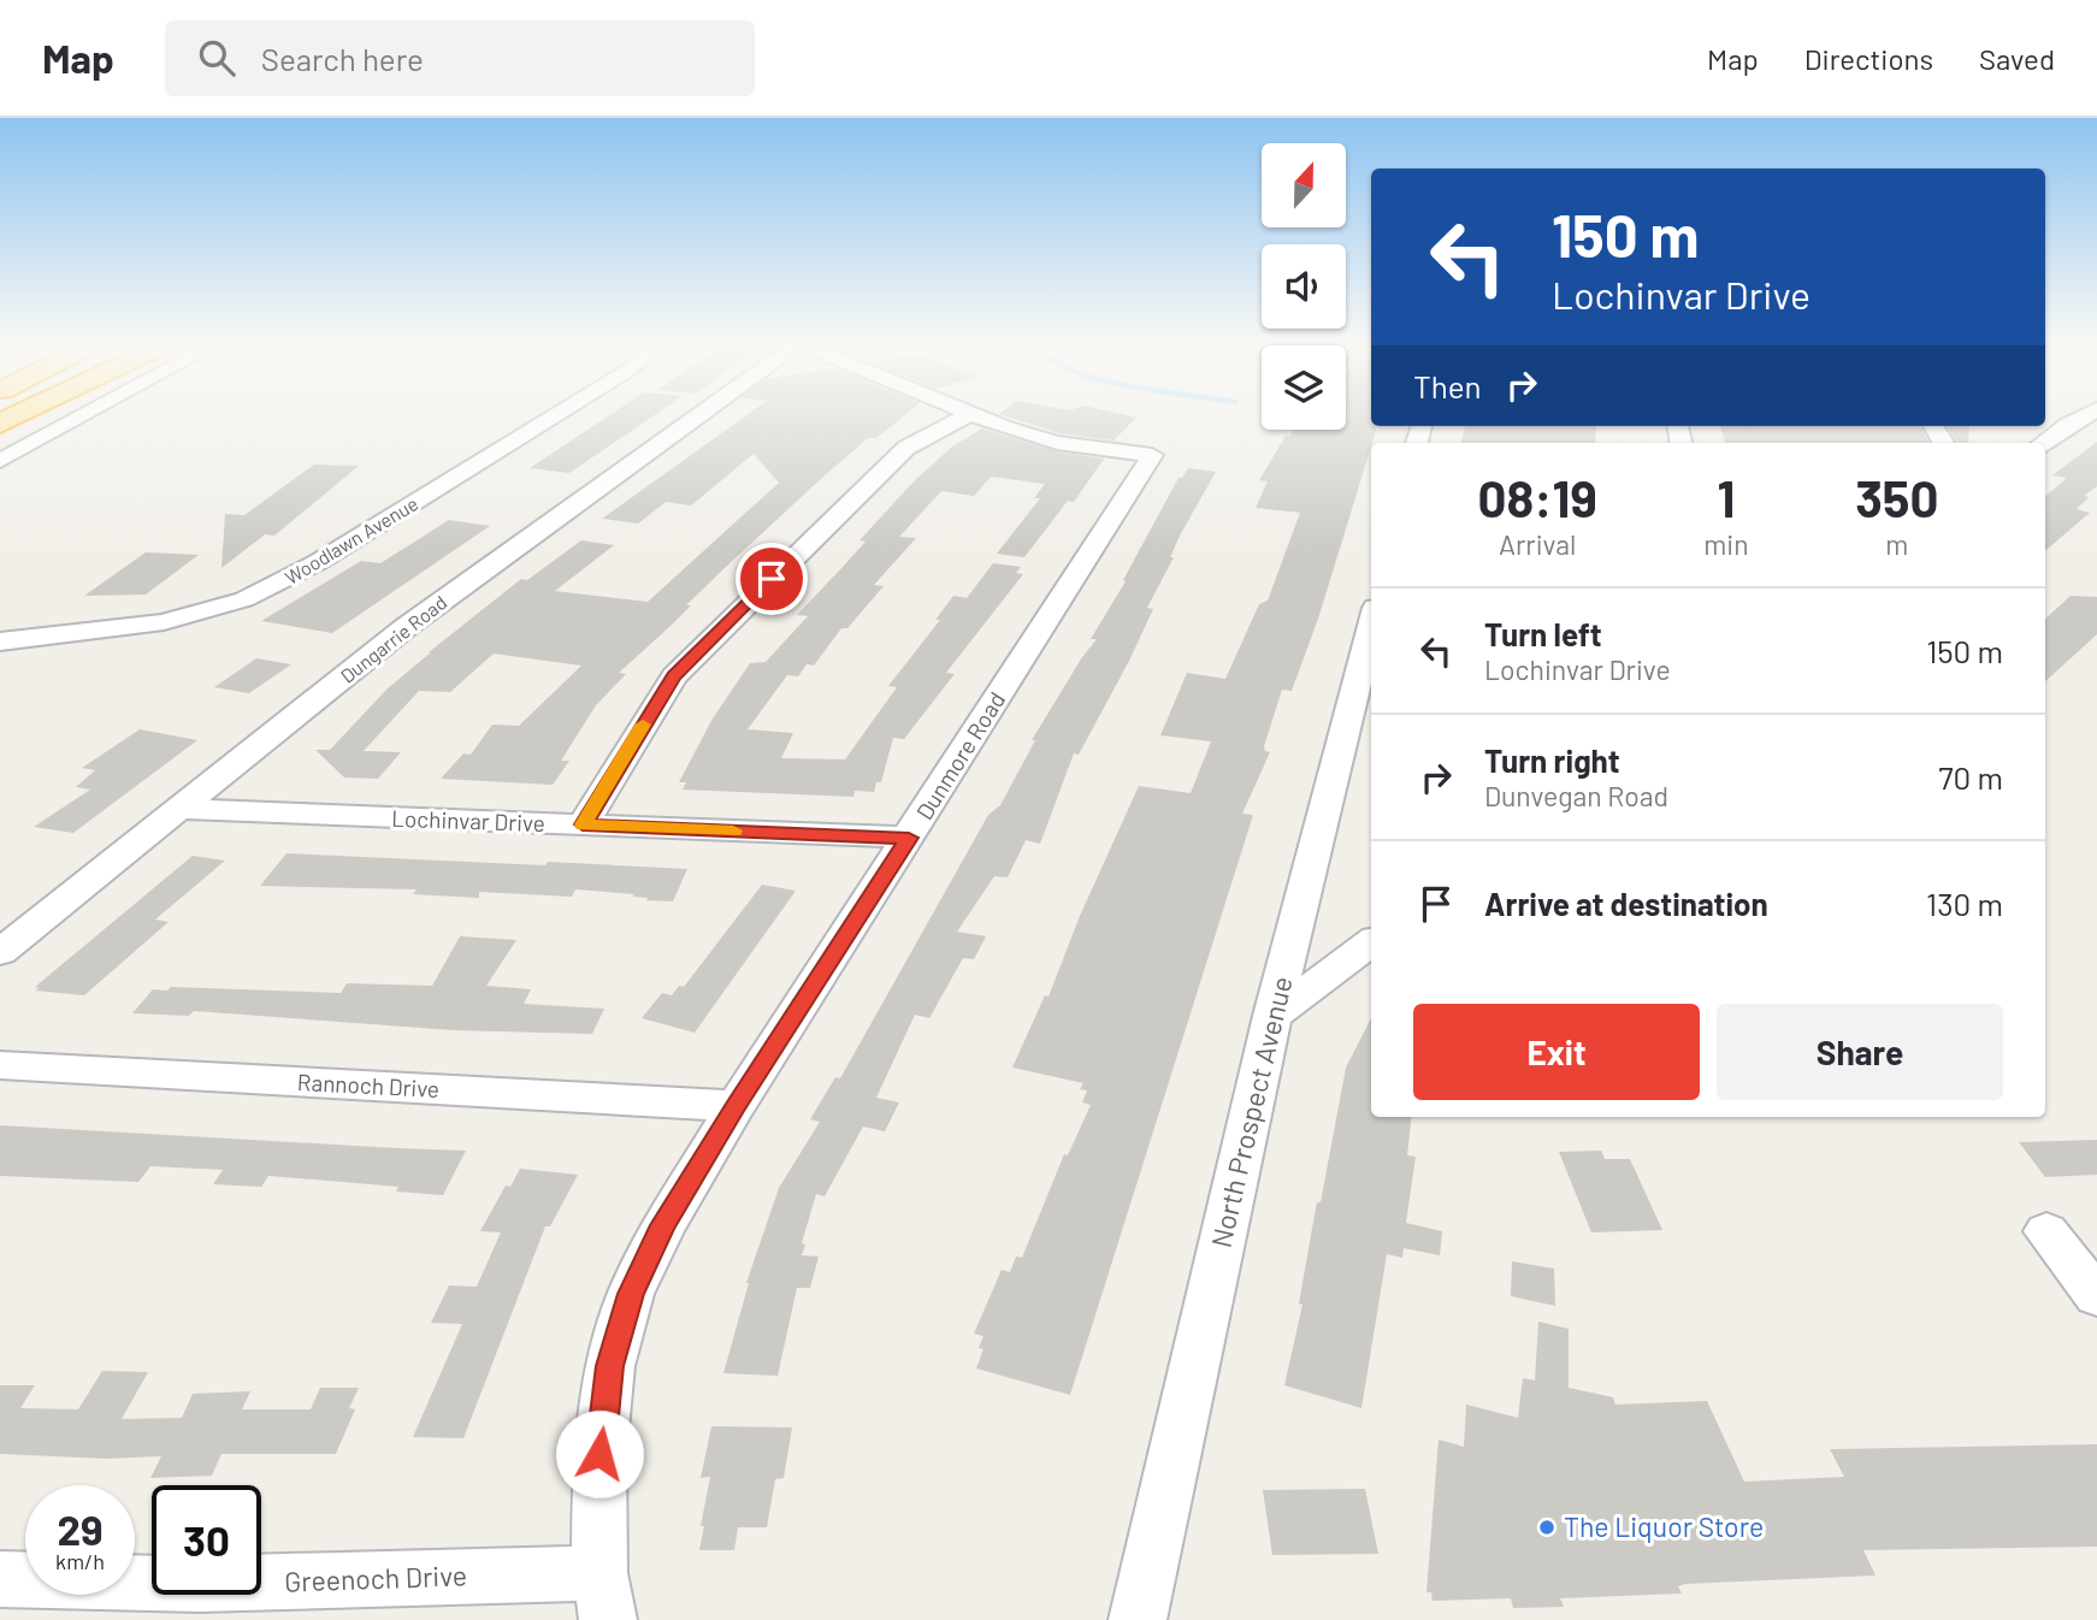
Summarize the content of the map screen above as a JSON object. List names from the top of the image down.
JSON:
{
  "streets": {
    "street": [
      "Woodlawn Avenue",
      "Dungarrie Road",
      "Dunmore Road",
      "Lochinvar Drive",
      "Rannoch Drive",
      "North Prospect Avenue",
      "Greenoch Drive"
    ]
  },
  "crossings": [
    ["Dungarrie Road", "Lochinvar Drive"],
    ["Dunmore Road", "Lochinvar Drive"],
    ["Dunmore Road", "Rannoch Drive"],
    ["Dunmore Road", "Greenoch Drive"]
  ],
  "places": ["The Liquor Store"],
  "north": "top",
  "page": {
    "header": "Map",
    "search": "Search here",
    "nav": ["Map", "Directions", "Saved"],
    "turn": ["150 m", "Lochinvar Drive"],
    "then": "Then",
    "eta": [
      "08:19",
      "Arrival",
      "1",
      "min",
      "350",
      "m"
    ],
    "list": [
      {
        "name": "Turn left",
        "note": "Lochinvar Drive",
        "value": "150 m"
      },
      {
        "name": "Turn right",
        "note": "Dunvegan Road",
        "value": "70 m"
      },
      {
        "name": "Arrive at destination",
        "value": "130 m"
      }
    ],
    "buttons": ["Exit", "Share"],
    "speed": "29 km/h",
    "limit": "30"
  }
}
